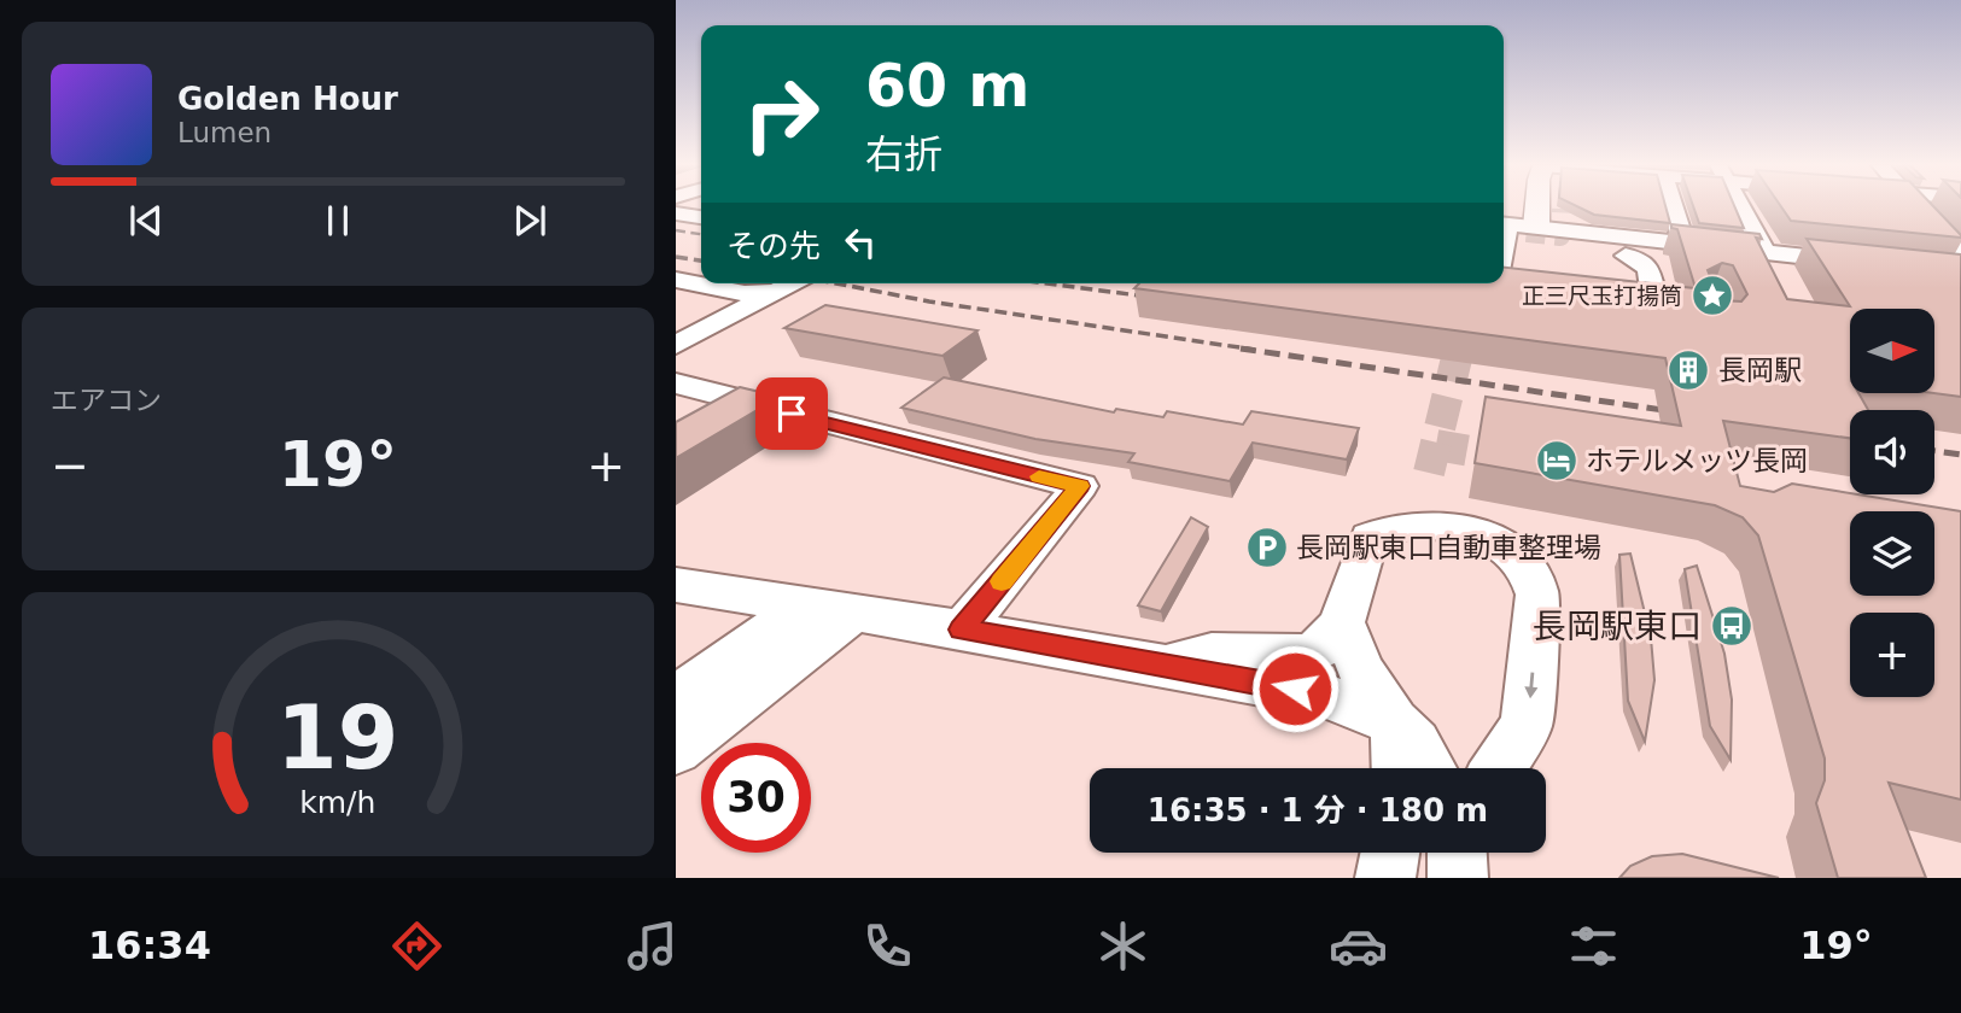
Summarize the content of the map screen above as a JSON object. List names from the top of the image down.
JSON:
{
  "places": {
    "place": ["正三尺玉打揚筒"],
    "building": ["長岡駅"],
    "hotel": ["ホテルメッツ長岡"],
    "parking": ["長岡駅東口自動車整理場"],
    "bus stop": ["長岡駅東口"]
  },
  "north": "right",
  "page": {
    "turn": ["60 m", "右折"],
    "song": ["Golden Hour", "Lumen"],
    "then": "その先",
    "tile": "エアコン",
    "map_buttons": "+",
    "heat": ["−", "19°", "+"],
    "limit": "30",
    "trip": "16:35 · 1 分 · 180 m",
    "tabs": ["16:34", "19°"],
    "gauge": ["19", "km/h"]
  }
}
